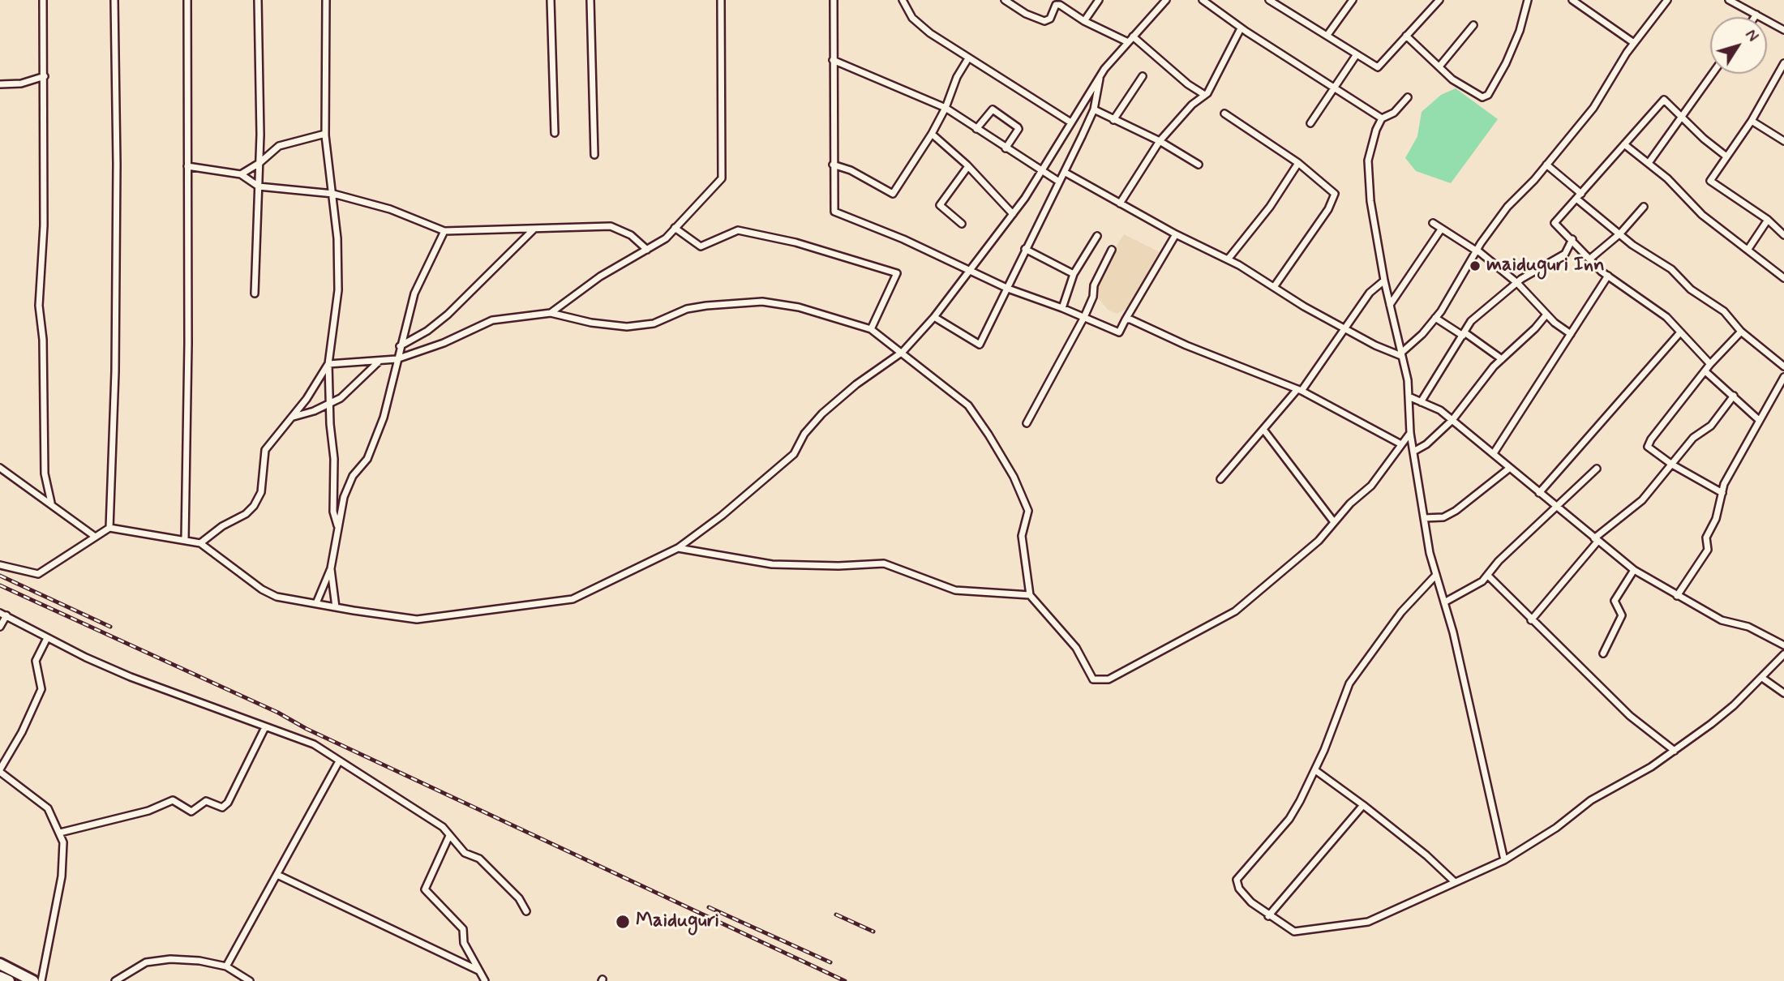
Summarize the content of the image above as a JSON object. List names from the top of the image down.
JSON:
{
  "places": ["maiduguri Inn", "Maiduguri"],
  "north": "top right"
}
